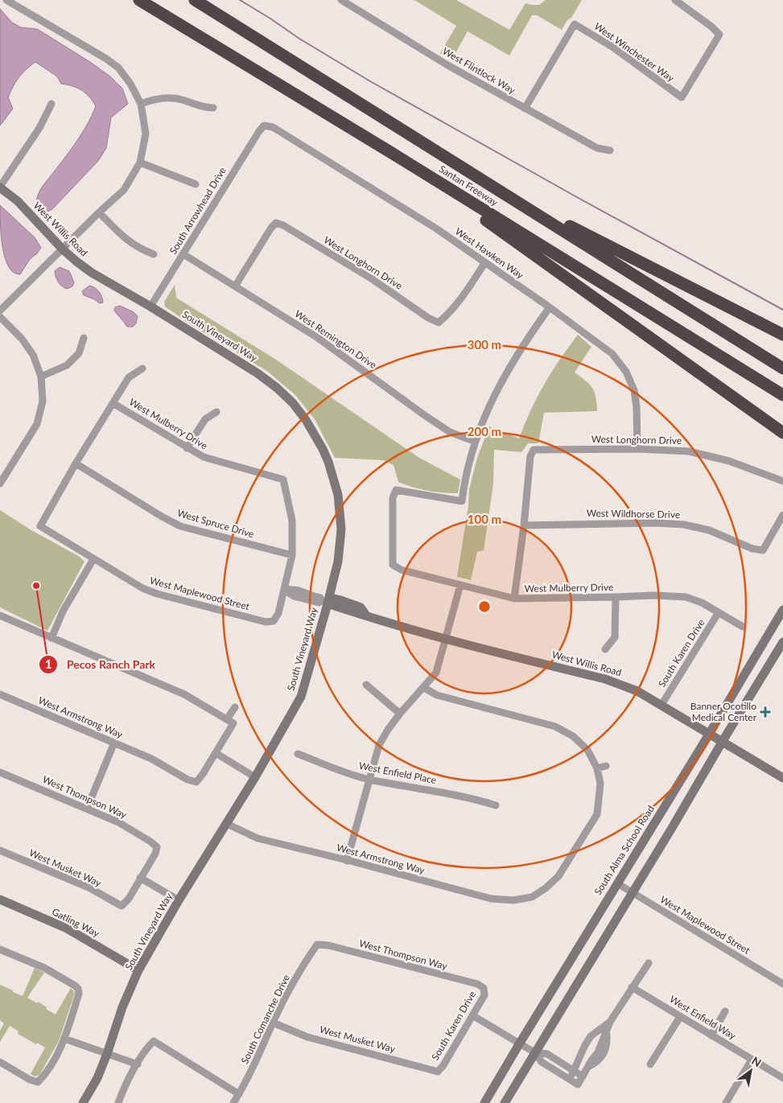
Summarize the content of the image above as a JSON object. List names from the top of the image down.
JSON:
{
  "streets": {
    "highway": ["Santan Freeway"],
    "street": [
      "West Winchester Way",
      "West Flintlock Way",
      "South Arrowhead Drive",
      "West Willis Road",
      "West Hawken Way",
      "West Longhorn Drive",
      "South Vineyard Way",
      "West Remington Drive",
      "West Mulberry Drive",
      "West Wildhorse Drive",
      "West Spruce Drive",
      "West Maplewood Street",
      "South Karen Drive",
      "West Armstrong Way",
      "West Enfield Place",
      "West Thompson Way",
      "South Alma School Road",
      "West Musket Way",
      "Gatling Way",
      "West Enfield Way",
      "South Comanche Drive"
    ]
  },
  "crossings": [
    ["West Winchester Way", "West Flintlock Way"],
    ["South Arrowhead Drive", "West Willis Road"],
    ["South Arrowhead Drive", "West Hawken Way"],
    ["South Arrowhead Drive", "South Vineyard Way"],
    ["South Arrowhead Drive", "West Remington Drive"],
    ["West Willis Road", "South Vineyard Way"],
    ["West Willis Road", "West Maplewood Street"],
    ["West Willis Road", "South Karen Drive"],
    ["West Willis Road", "South Alma School Road"],
    ["West Hawken Way", "West Longhorn Drive"],
    ["West Longhorn Drive", "West Remington Drive"],
    ["West Longhorn Drive", "West Wildhorse Drive"],
    ["South Vineyard Way", "West Armstrong Way"],
    ["South Vineyard Way", "Gatling Way"],
    ["West Remington Drive", "West Mulberry Drive"],
    ["West Mulberry Drive", "West Spruce Drive"],
    ["West Mulberry Drive", "South Karen Drive"],
    ["West Spruce Drive", "West Maplewood Street"],
    ["West Maplewood Street", "South Alma School Road"],
    ["South Karen Drive", "West Thompson Way"],
    ["South Karen Drive", "West Musket Way"],
    ["West Thompson Way", "West Musket Way"],
    ["West Thompson Way", "South Comanche Drive"],
    ["West Musket Way", "South Comanche Drive"]
  ],
  "places": {
    "other": ["Pecos Ranch Park"],
    "health": ["Banner Ocotillo Medical Center"]
  },
  "north": "top right",
  "rings": ["300 m", "200 m", "100 m"]
}
